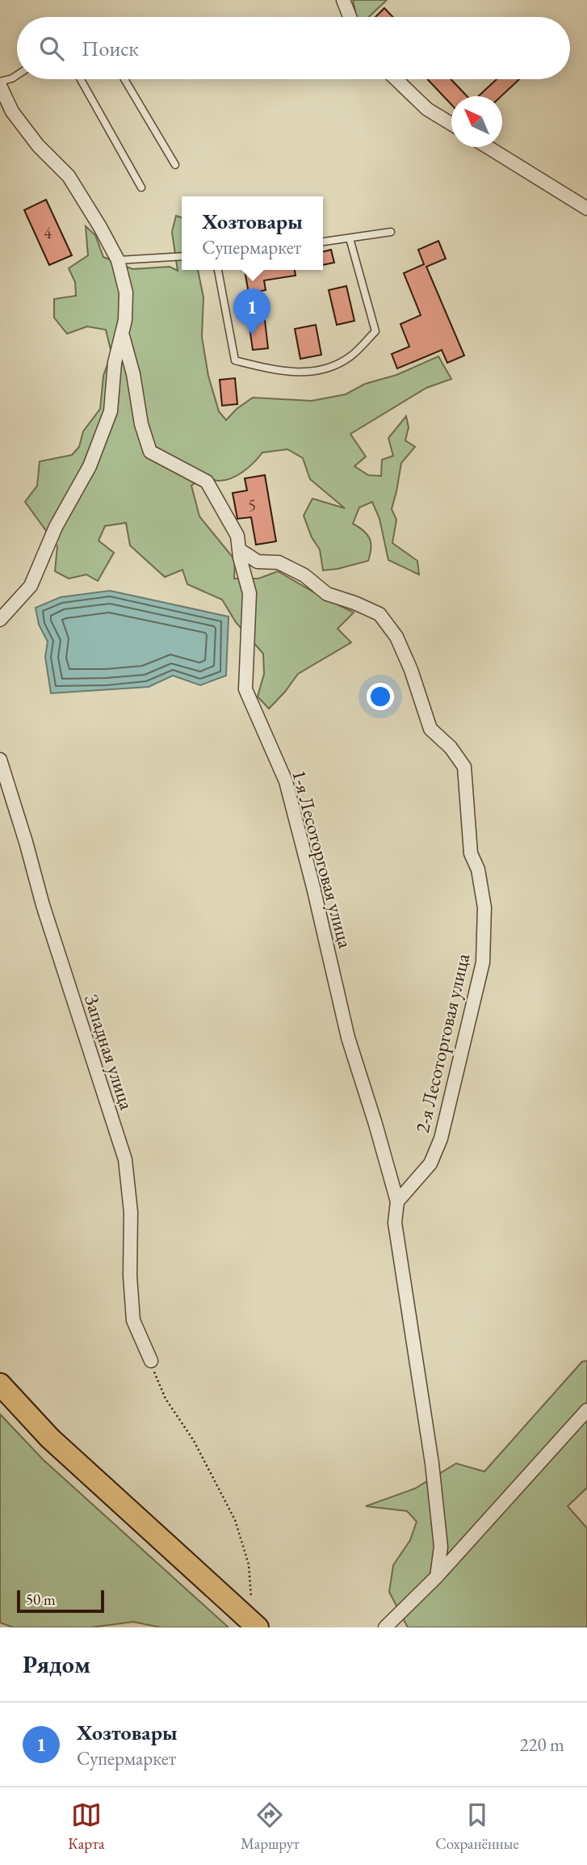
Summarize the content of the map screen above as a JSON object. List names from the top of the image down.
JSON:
{
  "streets": {
    "street": ["1-я Лесоторговая улица", "2-я Лесоторговая улица", "Западная улица"]
  },
  "crossings": [
    ["1-я Лесоторговая улица", "2-я Лесоторговая улица"]
  ],
  "house_numbers": ["4", "5"],
  "scale_bar": "50 m",
  "north": "top left",
  "page": {
    "search": "Поиск",
    "popup": ["Хозтовары", "Супермаркет"],
    "pins": "1",
    "scale": "50 m",
    "heading": "Рядом",
    "list": [
      {
        "mark": "1",
        "name": "Хозтовары",
        "note": "Супермаркет",
        "value": "220 m"
      }
    ],
    "nav": ["Карта", "Маршрут", "Сохранённые"]
  }
}
